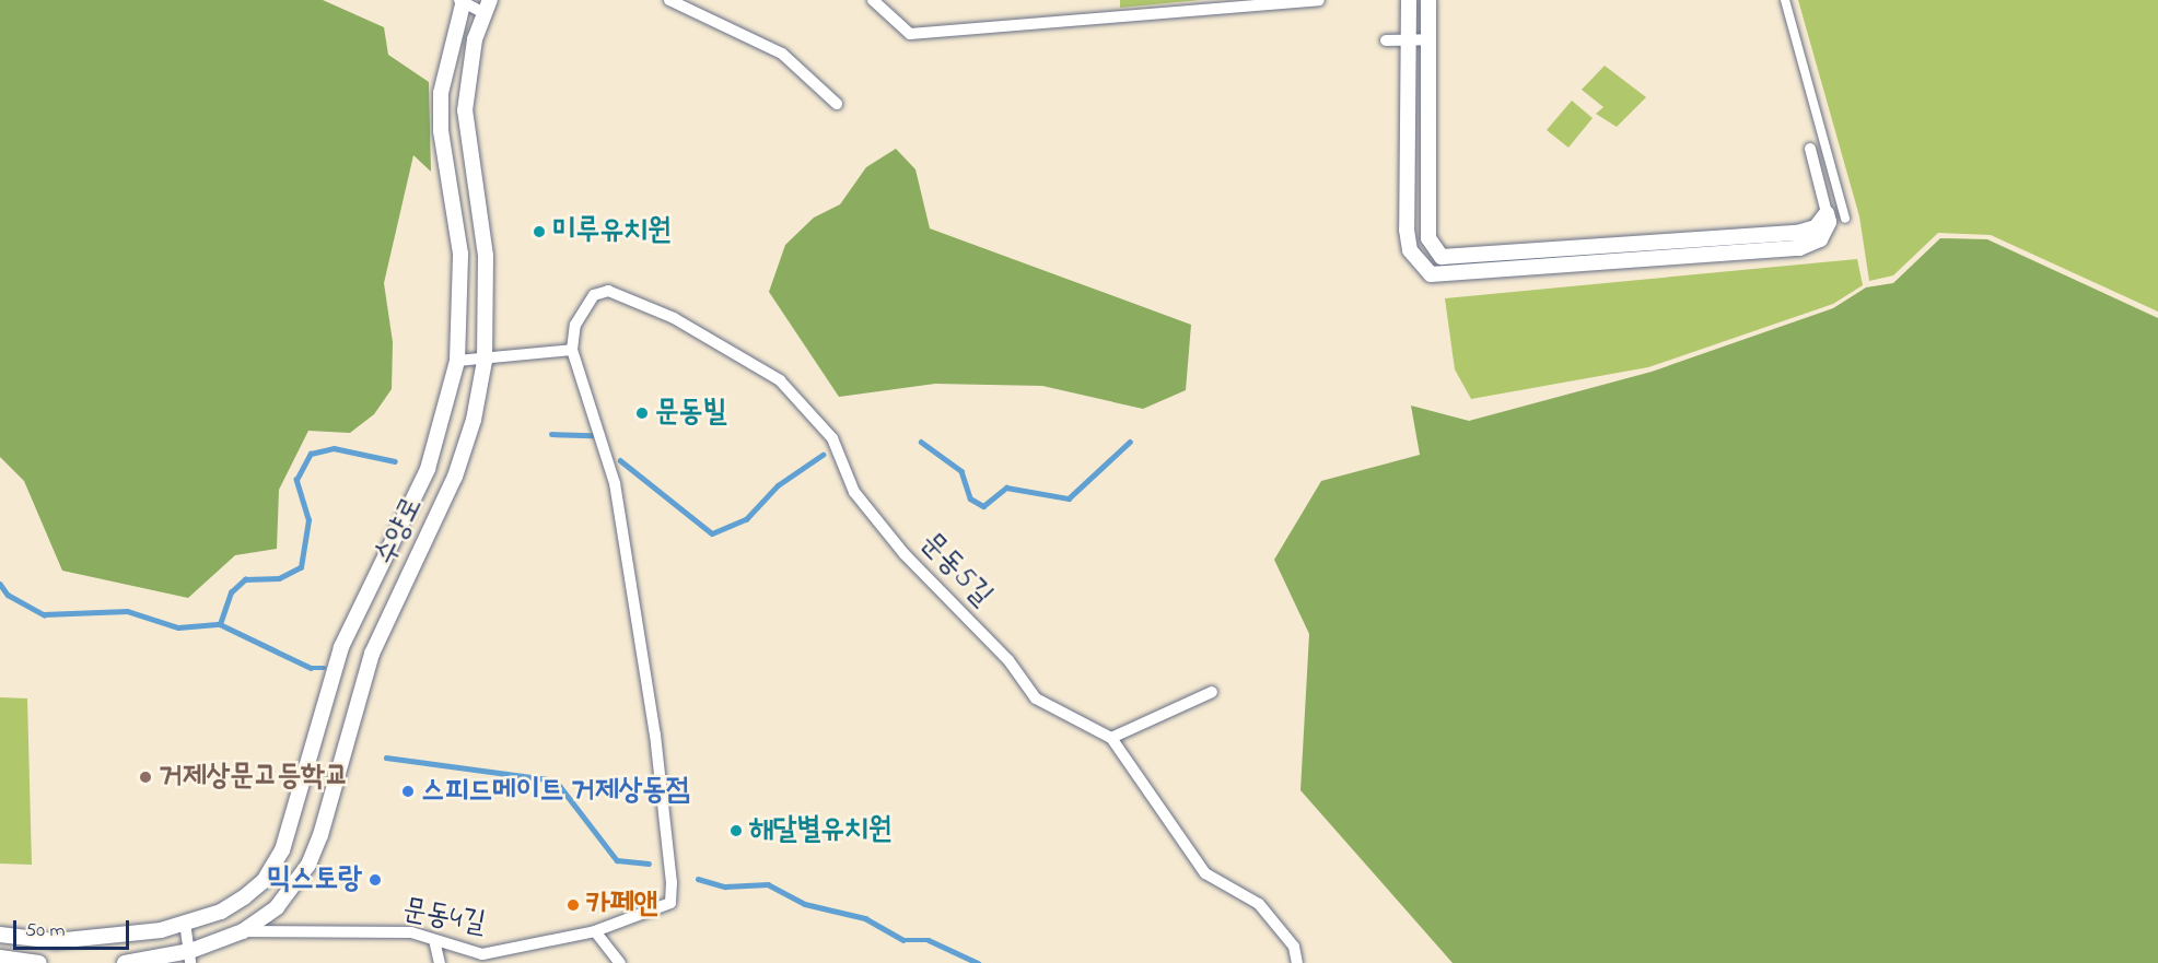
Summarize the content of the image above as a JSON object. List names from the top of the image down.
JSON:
{
  "streets": {
    "street": ["수양로", "문동5길", "문동4길"]
  },
  "crossings": [
    ["수양로", "문동4길"],
    ["문동5길", "문동4길"]
  ],
  "places": [
    "미루유치원",
    "문동빌",
    "거제상문고등학교",
    "스피드메이트 거제상동점",
    "해달별유치원",
    "믹스토랑",
    "카페앤"
  ],
  "scale_bar": "50 m"
}
